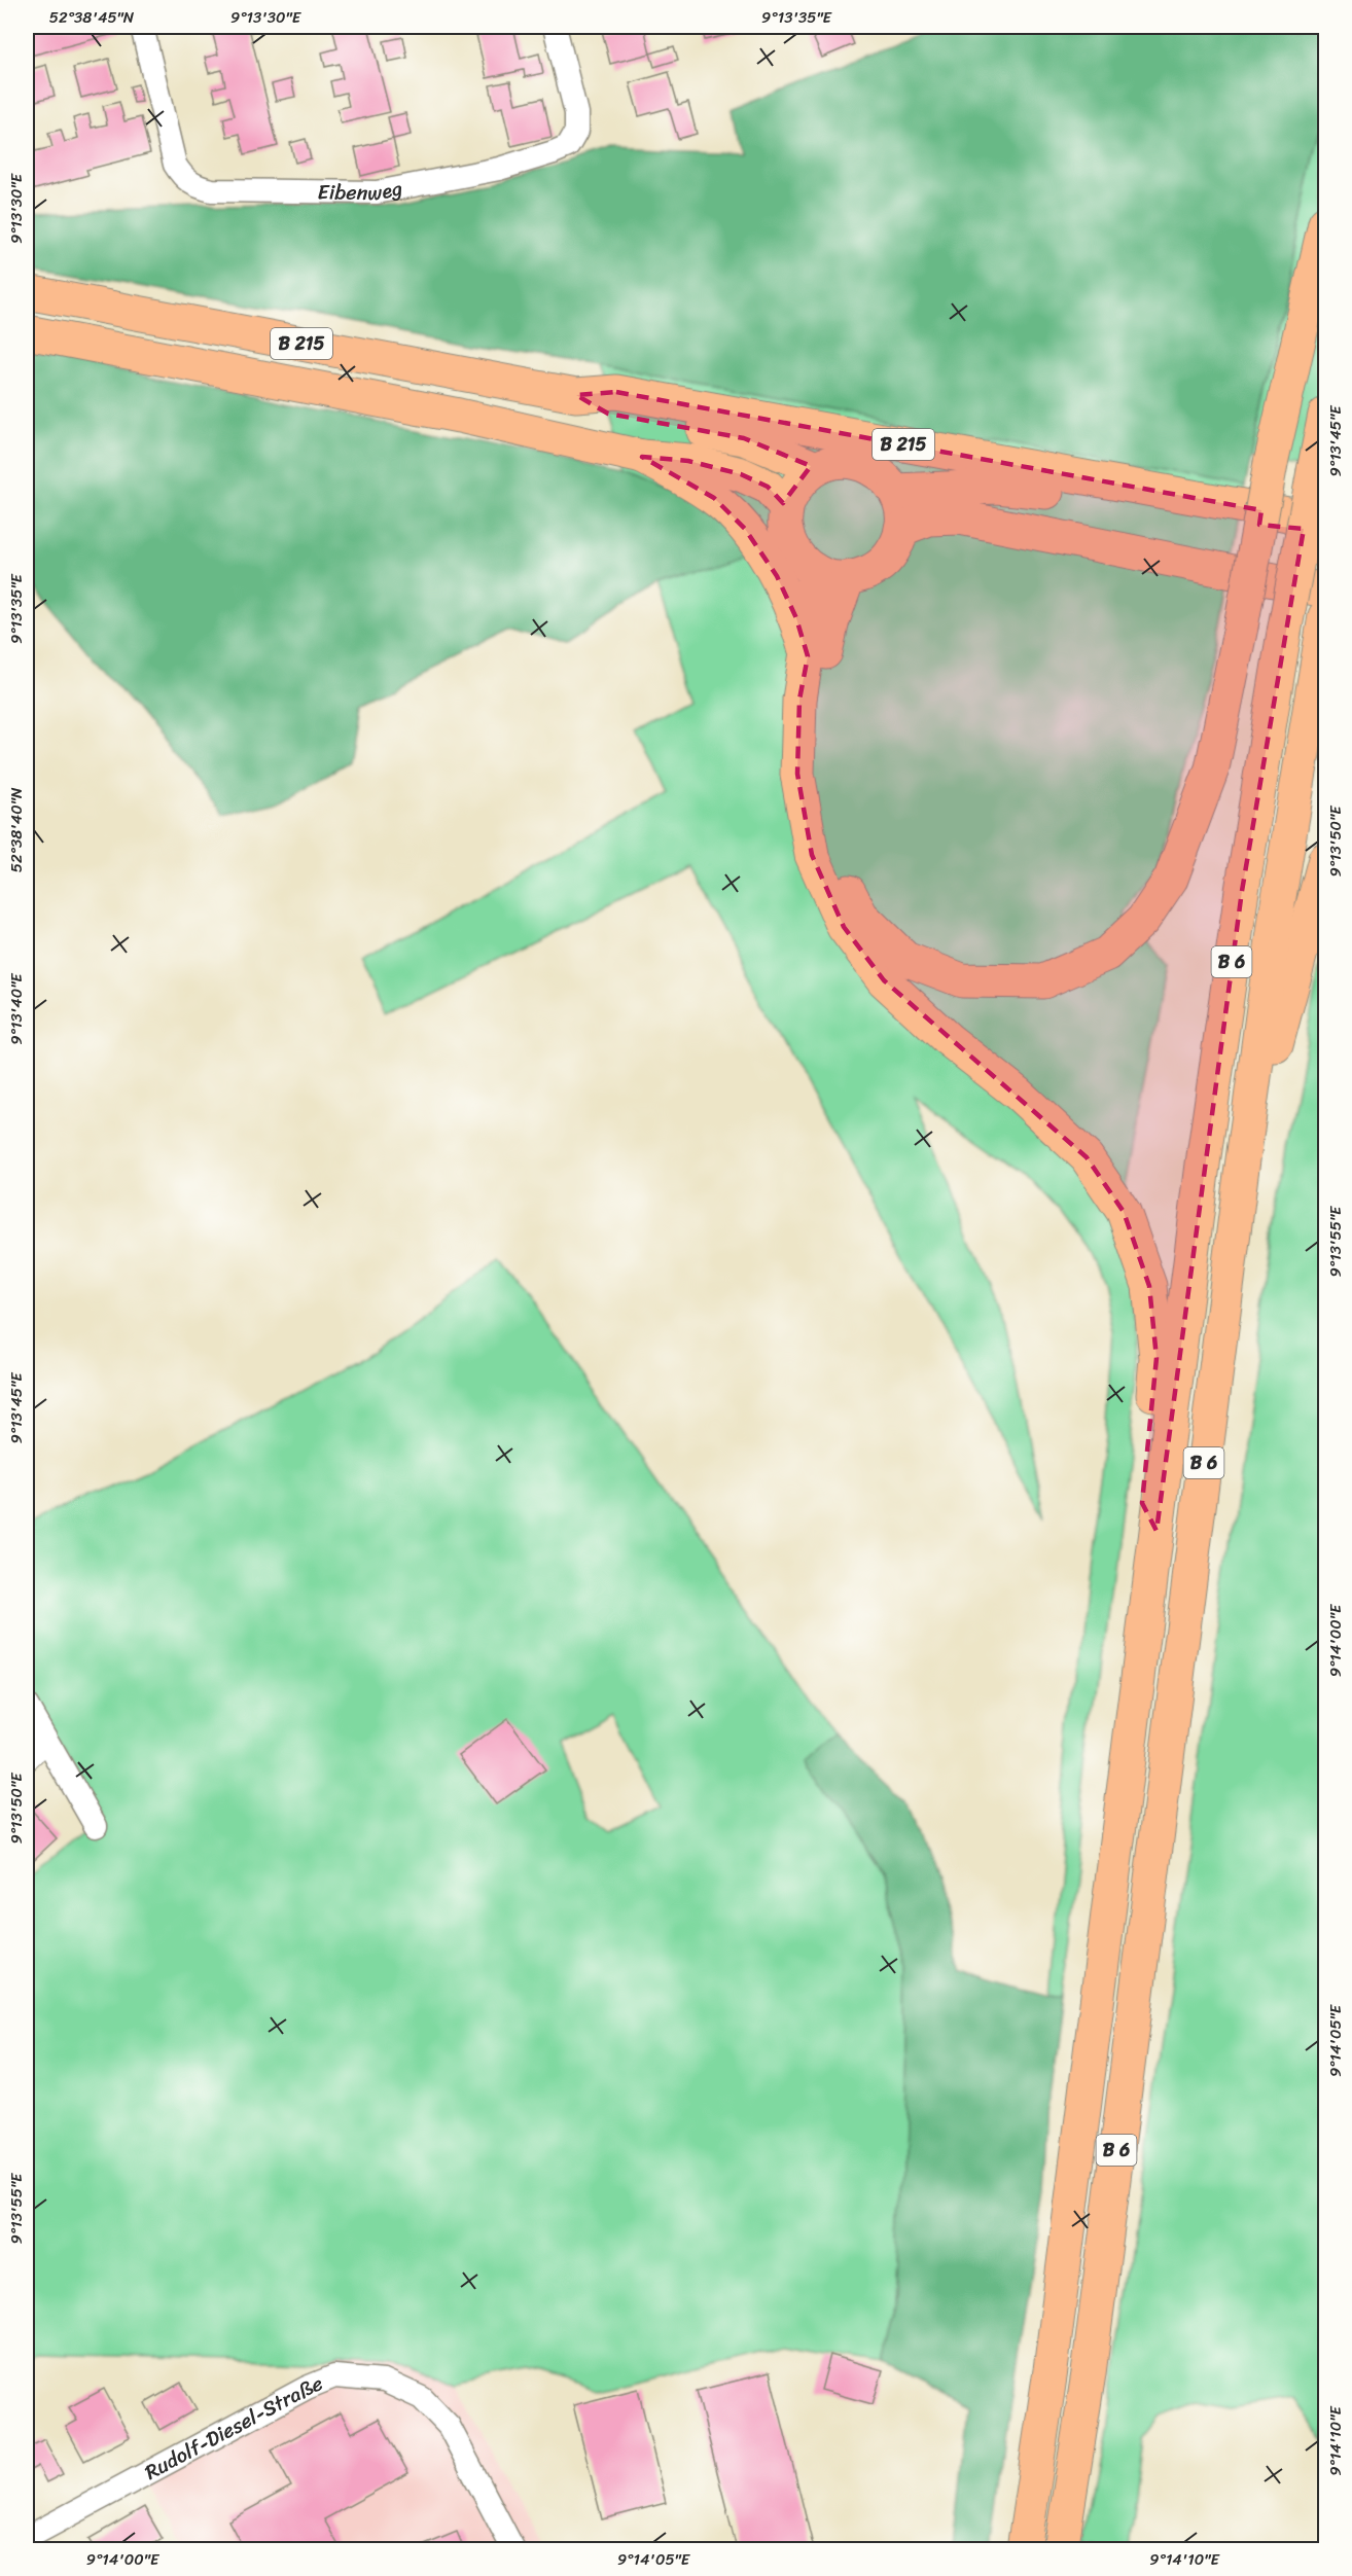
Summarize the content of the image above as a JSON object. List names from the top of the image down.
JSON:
{
  "streets": {
    "main road": ["B 215", "B 6"],
    "street": ["Eibenweg", "Rudolf-Diesel-Straße"]
  },
  "coordinates": [
    "52°38'45\"N",
    "9°13'30\"E",
    "9°13'35\"E",
    "9°13'45\"E",
    "52°38'40\"N",
    "9°13'50\"E",
    "9°13'40\"E",
    "9°13'55\"E",
    "9°14'00\"E",
    "9°14'05\"E",
    "9°14'10\"E"
  ]
}
